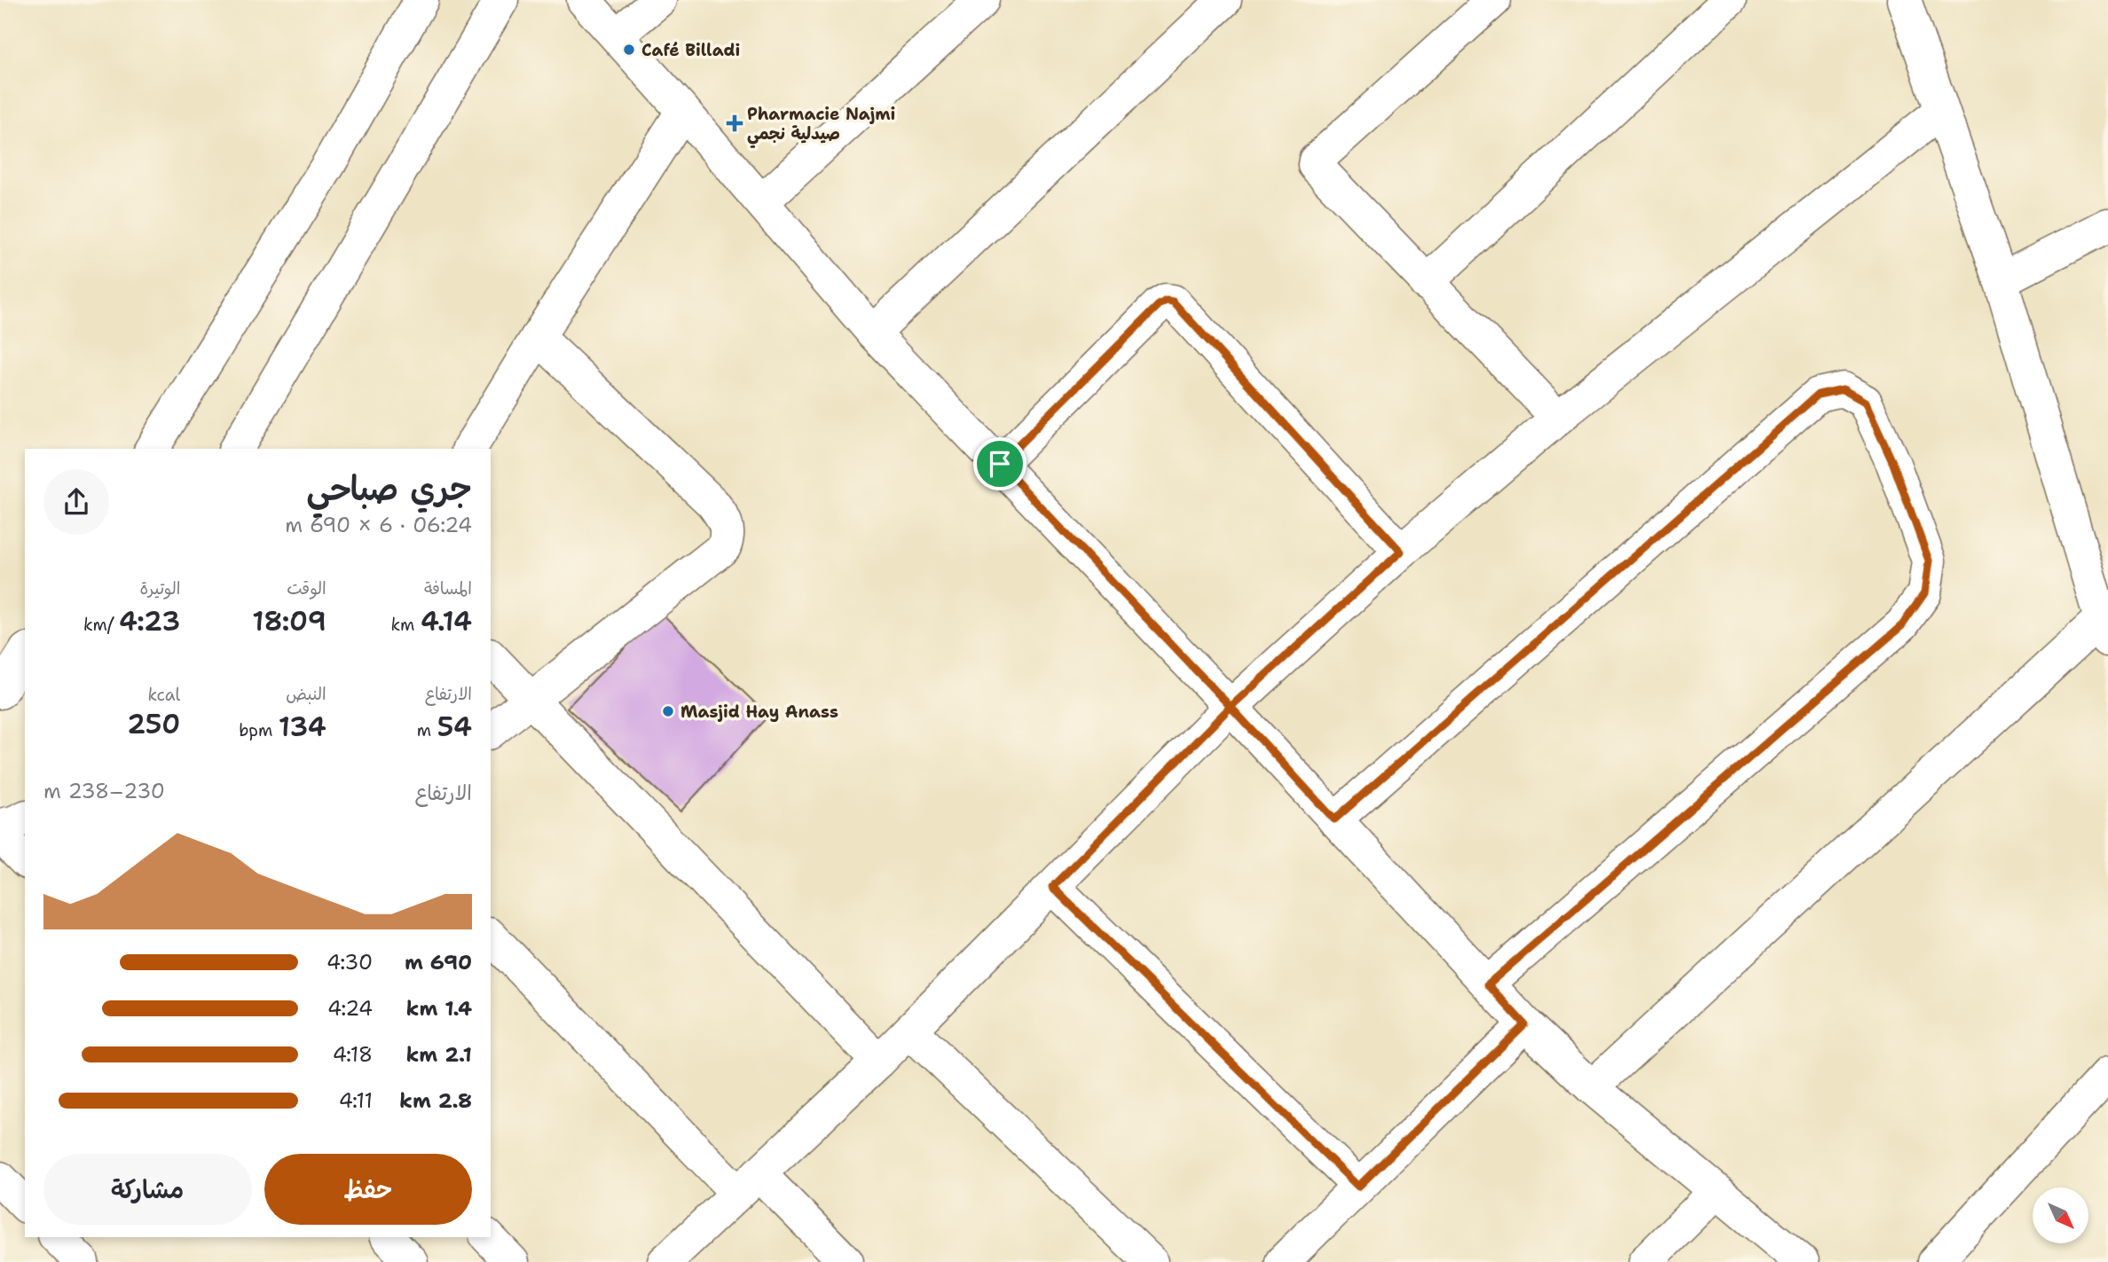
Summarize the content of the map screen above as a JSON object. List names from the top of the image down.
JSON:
{
  "places": {
    "other": ["Café Billadi", "Masjid Hay Anass"],
    "health": ["Pharmacie Najmi صيدلية نجمي"]
  },
  "north": "bottom right",
  "page": {
    "heading": ["جري صباحي", "06:24 · 6 × 690 m"],
    "stats": [
      ["المسافة", "4.14 km"],
      ["الوقت", "18:09"],
      ["الوتيرة", "4:23 /km"],
      ["الارتفاع", "54 m"],
      ["النبض", "134 bpm"],
      ["kcal", "250"]
    ],
    "chart": ["الارتفاع", "230–238 m"],
    "list": [
      {
        "name": "690 m",
        "note": "4:30"
      },
      {
        "name": "1.4 km",
        "note": "4:24"
      },
      {
        "name": "2.1 km",
        "note": "4:18"
      },
      {
        "name": "2.8 km",
        "note": "4:11"
      }
    ],
    "buttons": ["حفظ", "مشاركة"]
  }
}
